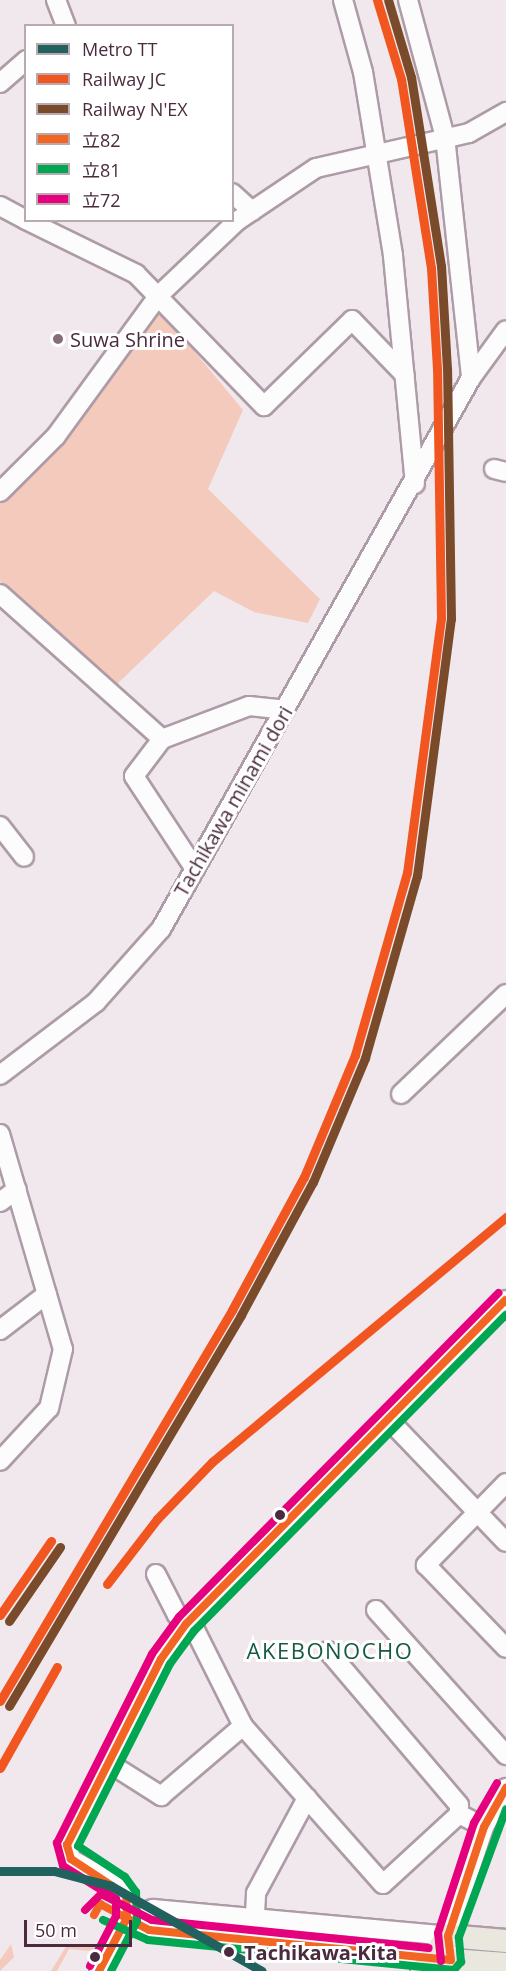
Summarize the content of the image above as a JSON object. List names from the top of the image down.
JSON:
{
  "streets": {
    "street": ["Tachikawa minami dori"]
  },
  "districts": ["AKEBONOCHO"],
  "places": ["Suwa Shrine", "Tachikawa-Kita"],
  "lines": [
    "rail line JC",
    "rail line N'EX",
    "transit line 立72",
    "transit line 立82",
    "transit line 立81",
    "metro line TT"
  ],
  "legend": [
    "Metro TT",
    "Railway JC",
    "Railway N'EX",
    "立82",
    "立81",
    "立72"
  ],
  "scale_bar": "50 m"
}
